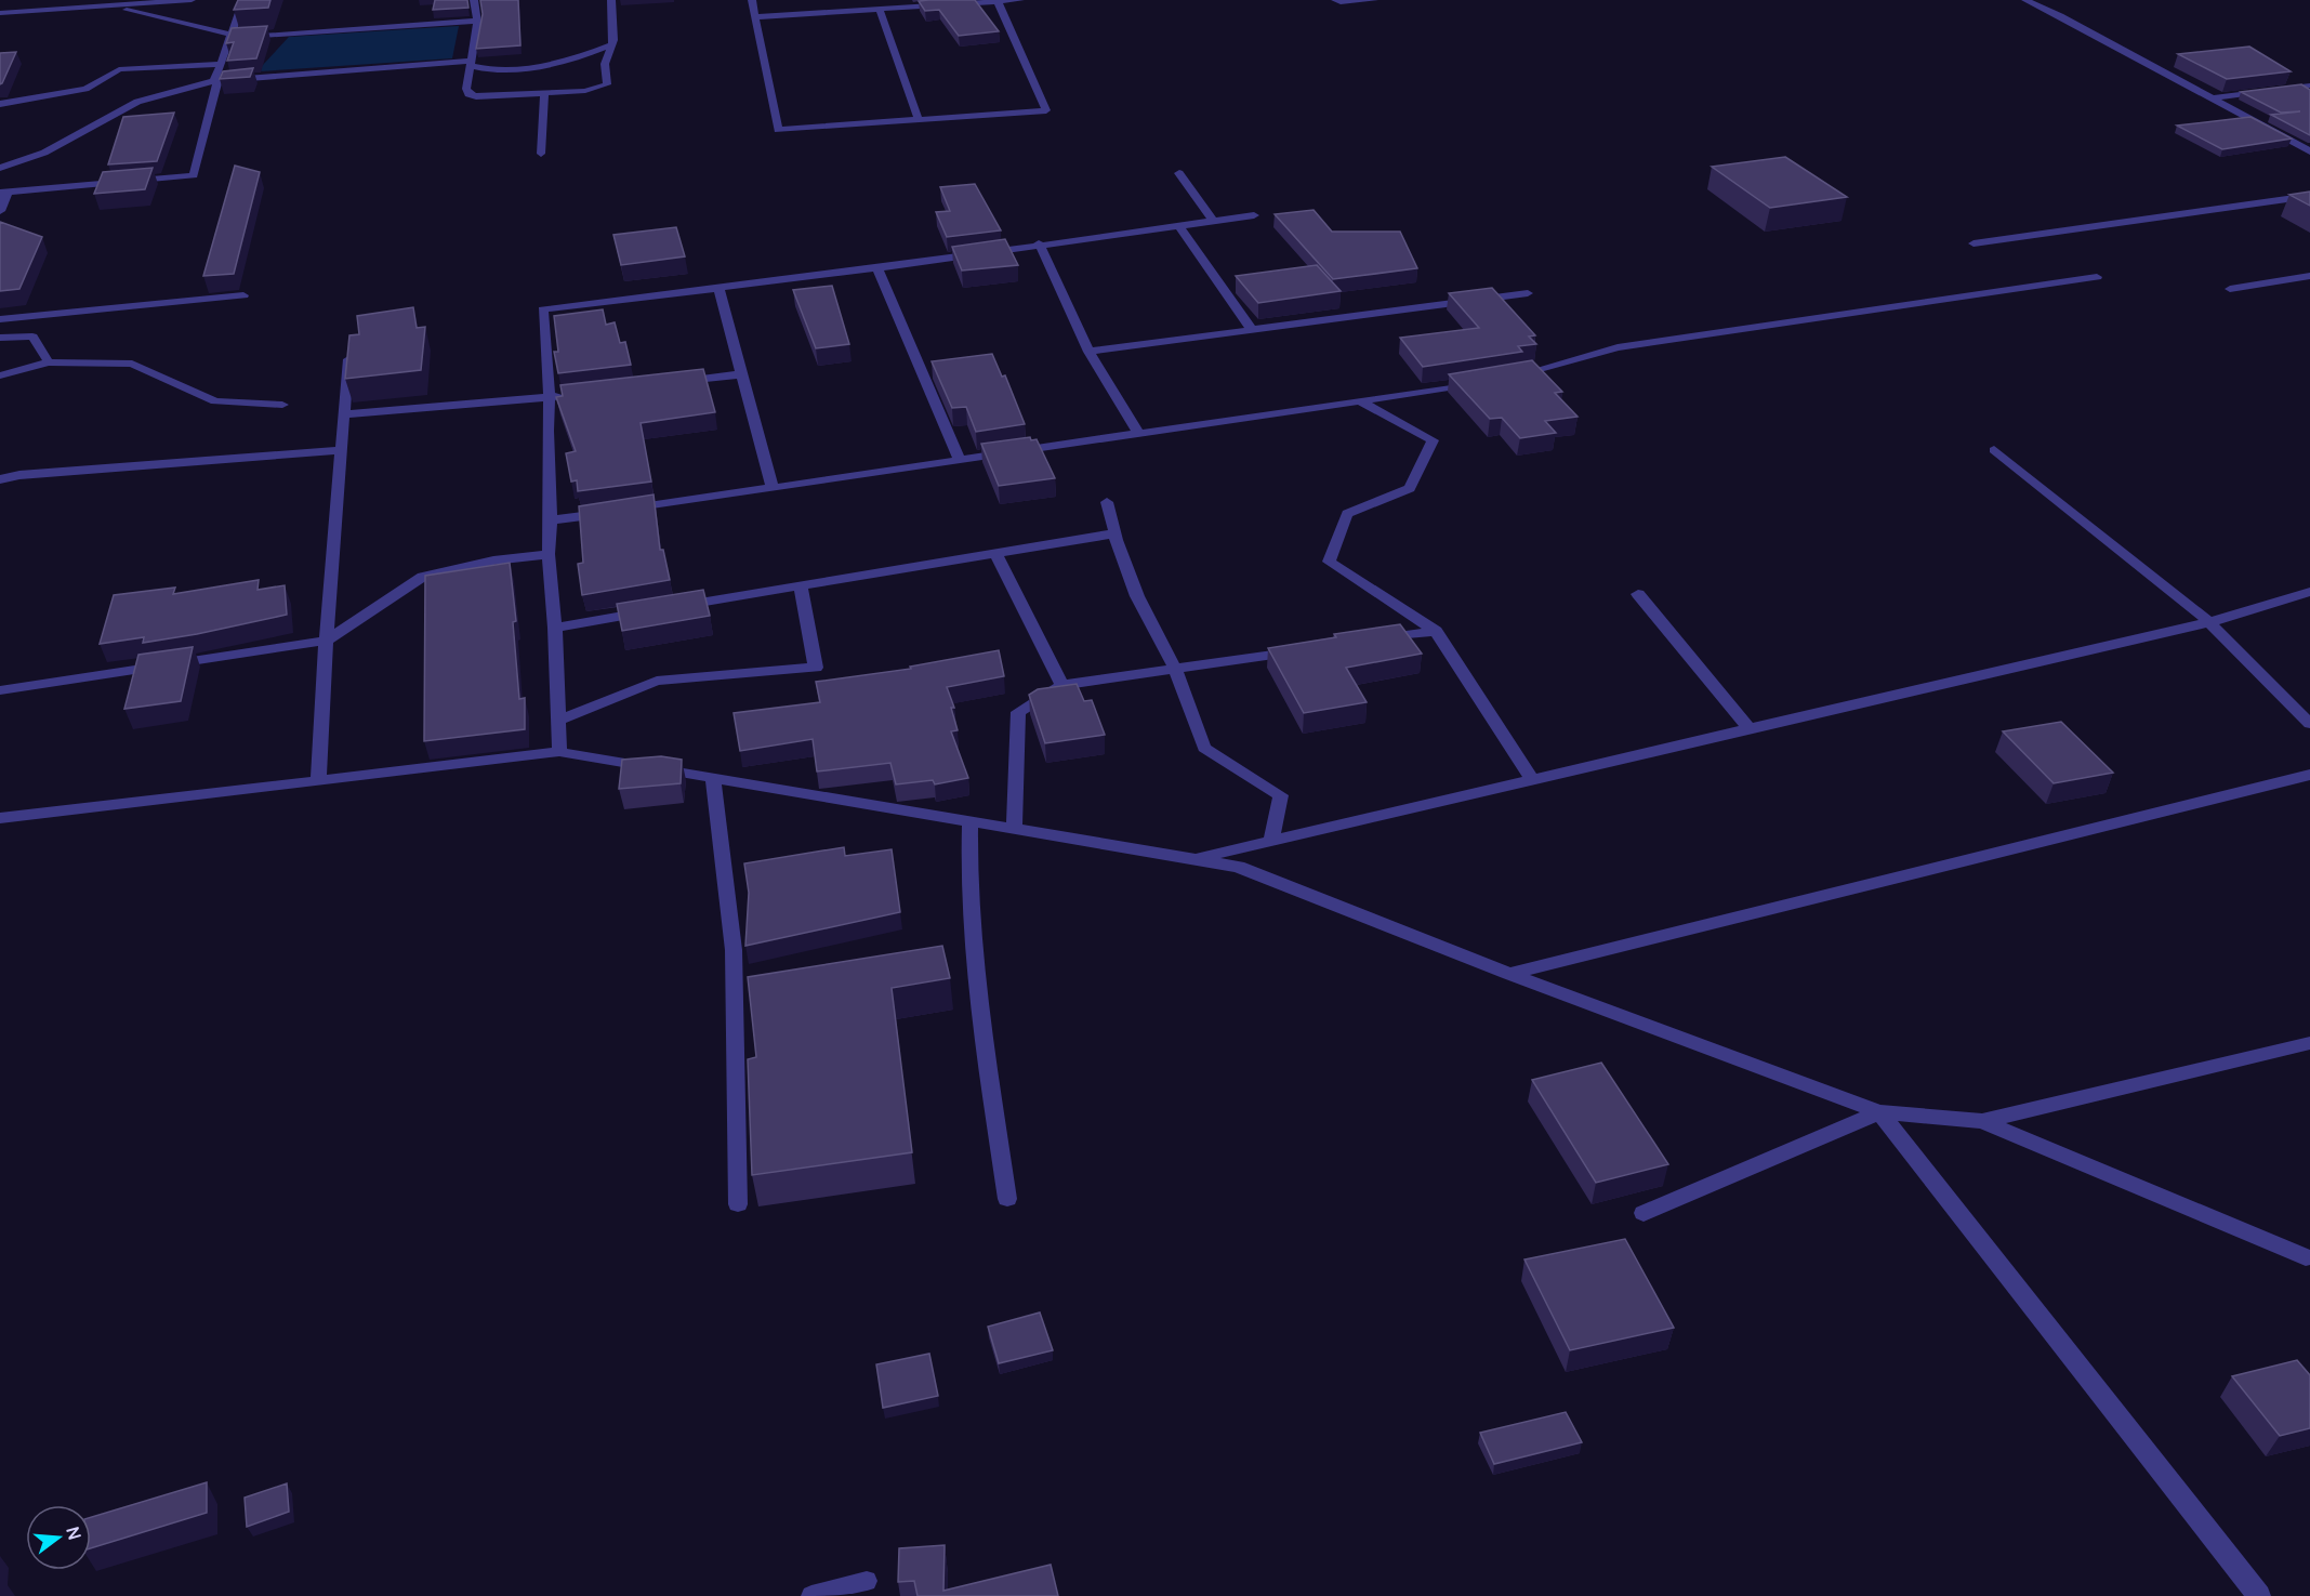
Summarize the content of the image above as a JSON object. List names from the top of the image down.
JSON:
{
  "north": "right"
}
